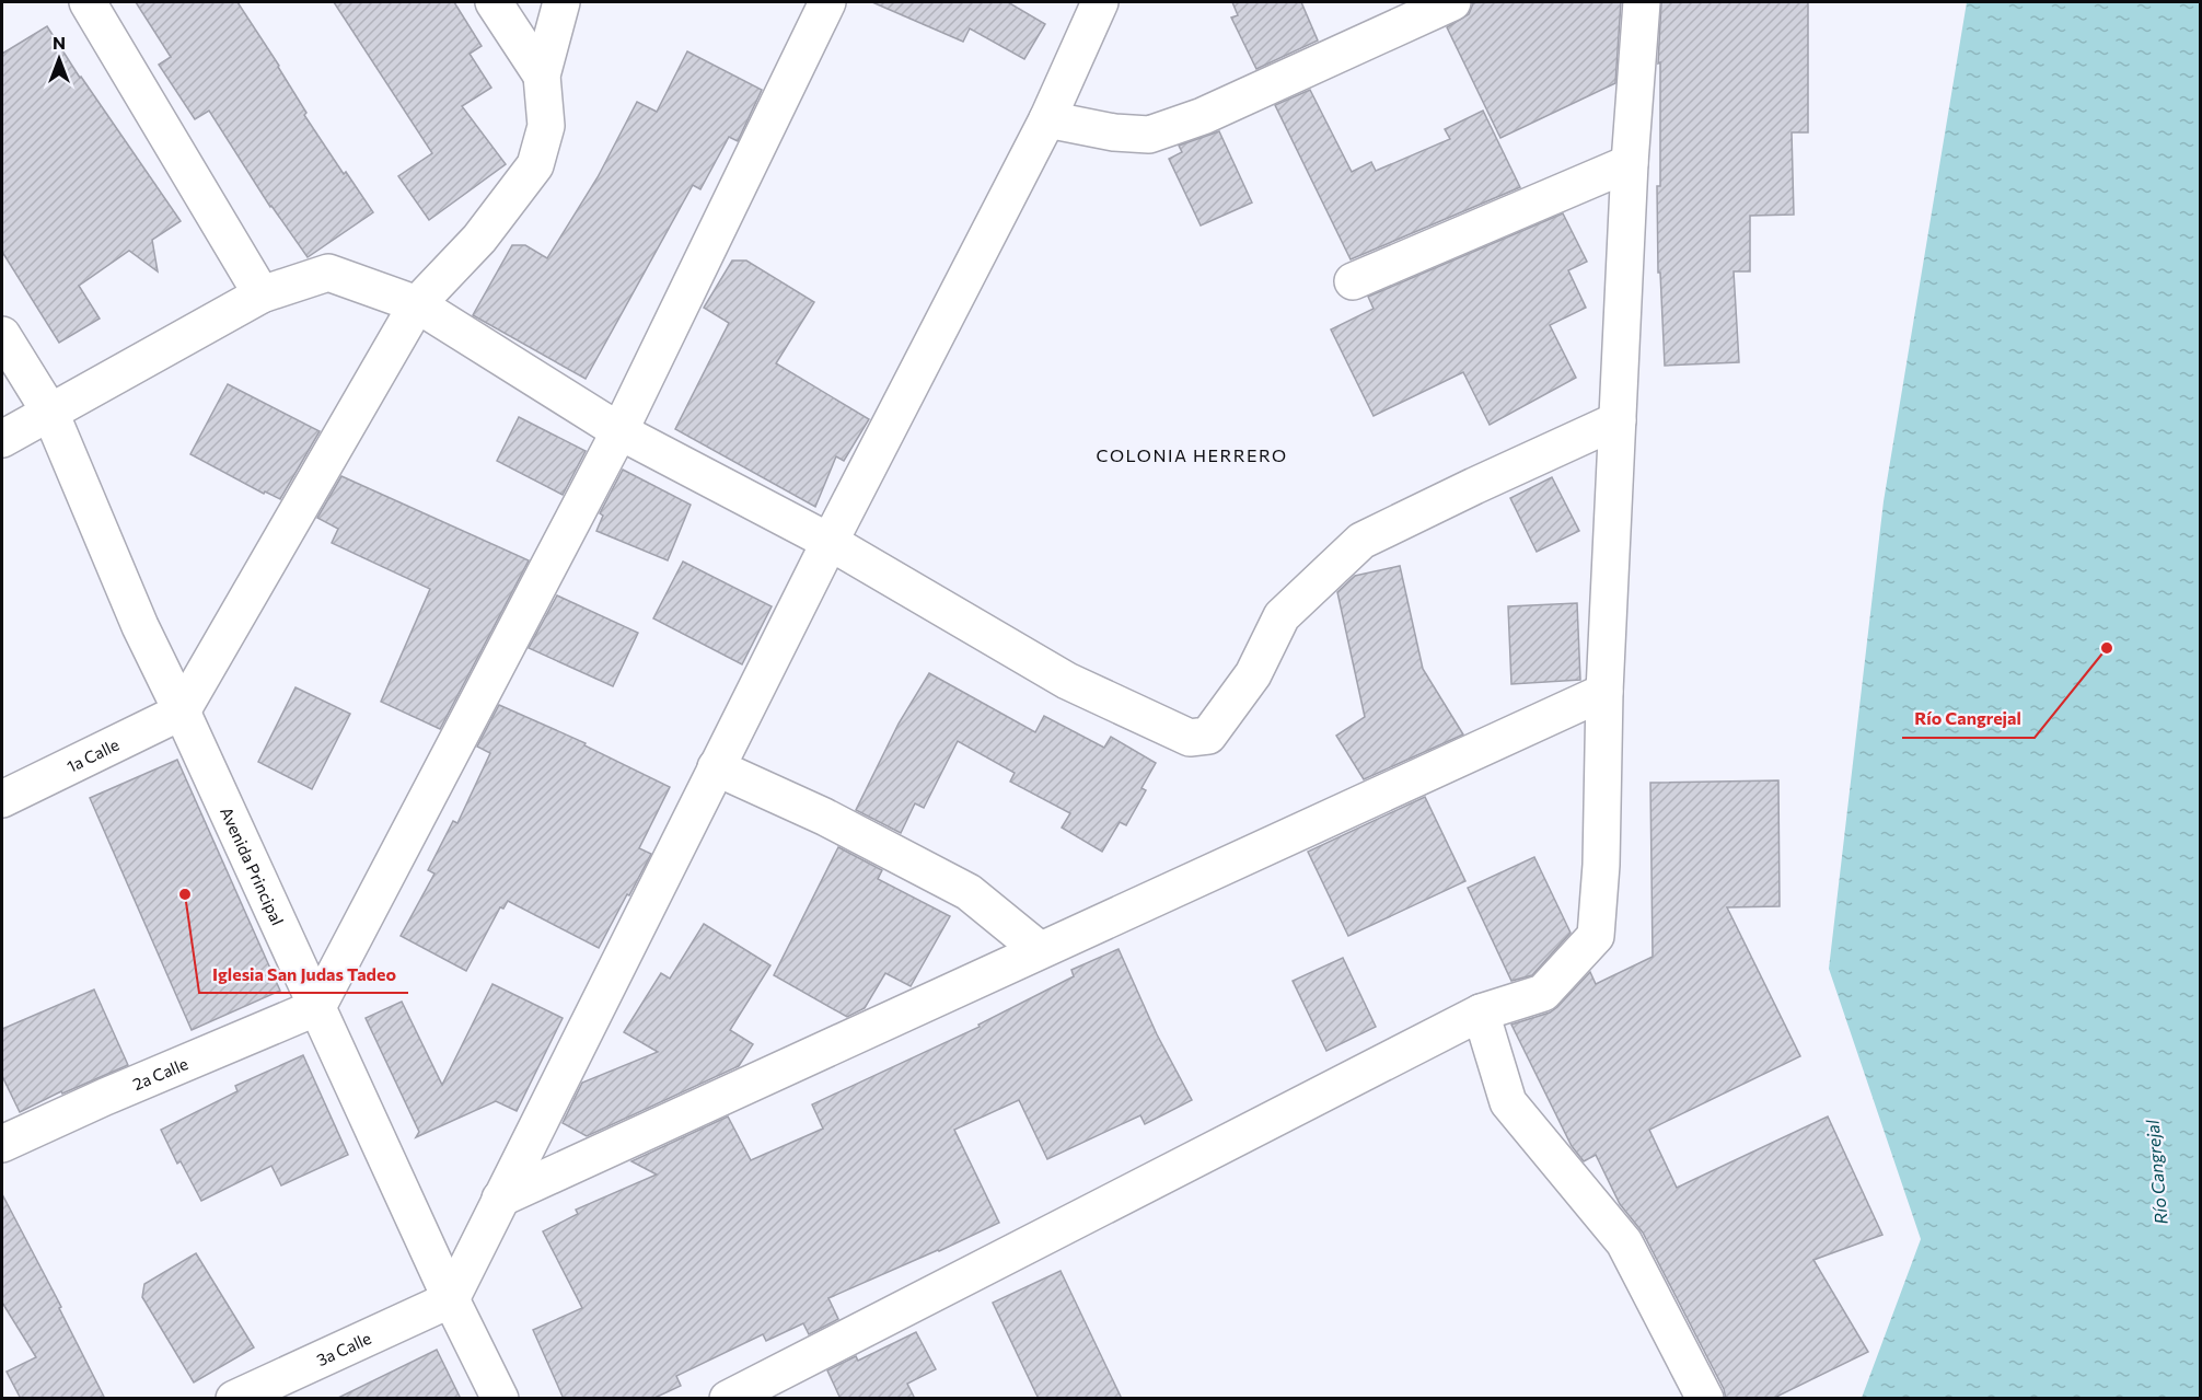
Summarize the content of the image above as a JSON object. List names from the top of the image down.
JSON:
{
  "streets": {
    "street": [
      "1a Calle",
      "Avenida Principal",
      "2a Calle",
      "3a Calle"
    ]
  },
  "crossings": [
    ["1a Calle", "Avenida Principal"],
    ["Avenida Principal", "2a Calle"],
    ["Avenida Principal", "3a Calle"]
  ],
  "districts": ["COLONIA HERRERO"],
  "water": ["Río Cangrejal"],
  "places": ["Río Cangrejal", "Iglesia San Judas Tadeo"],
  "north": "top"
}
